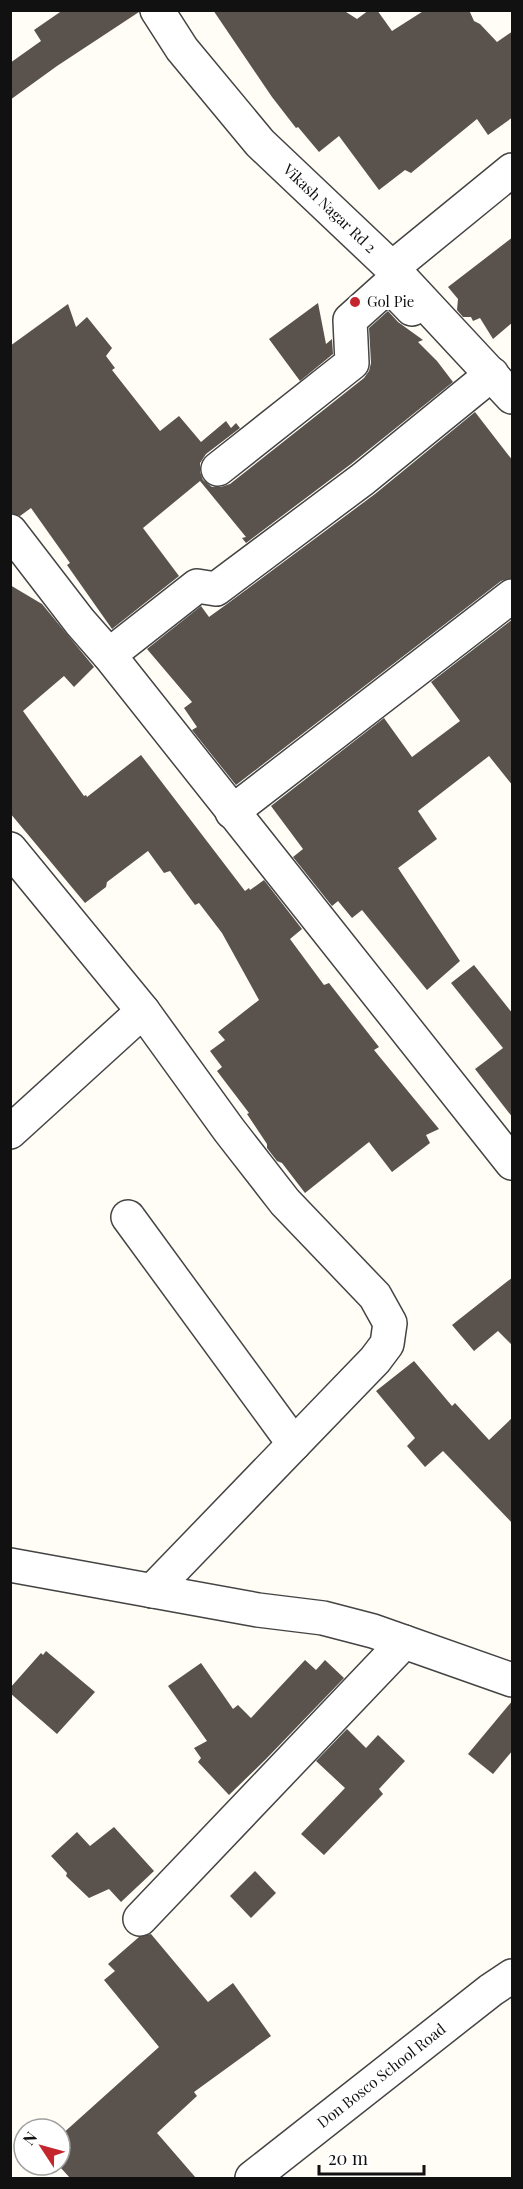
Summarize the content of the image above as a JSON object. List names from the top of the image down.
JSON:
{
  "streets": {
    "street": ["Vikash Nagar Rd 2", "Don Bosco School Road"]
  },
  "places": ["Gol Pie"],
  "scale_bar": "20 m",
  "north": "top left"
}
